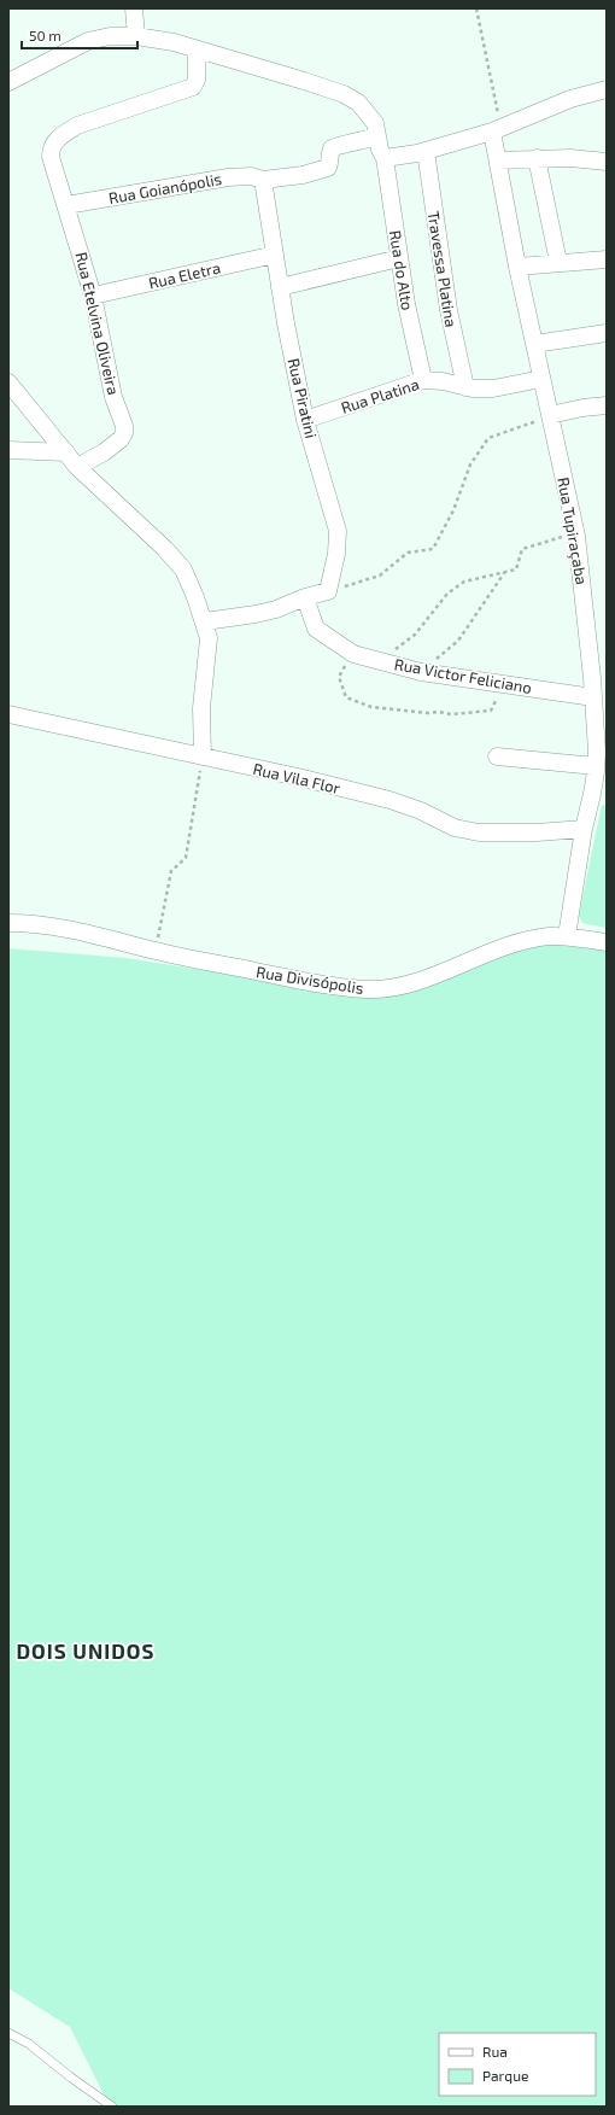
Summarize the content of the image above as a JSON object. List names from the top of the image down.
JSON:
{
  "streets": {
    "street": [
      "Rua Goianópolis",
      "Travessa Platina",
      "Rua do Alto",
      "Rua Eletra",
      "Rua Etelvina Oliveira",
      "Rua Platina",
      "Rua Piratini",
      "Rua Tupiraçaba",
      "Rua Victor Feliciano",
      "Rua Vila Flor",
      "Rua Divisópolis"
    ]
  },
  "crossings": [
    ["Rua Goianópolis", "Rua do Alto"],
    ["Rua Goianópolis", "Rua Etelvina Oliveira"],
    ["Rua Goianópolis", "Rua Piratini"],
    ["Travessa Platina", "Rua Platina"],
    ["Rua do Alto", "Rua Etelvina Oliveira"],
    ["Rua do Alto", "Rua Platina"],
    ["Rua Eletra", "Rua Etelvina Oliveira"],
    ["Rua Eletra", "Rua Piratini"],
    ["Rua Platina", "Rua Piratini"],
    ["Rua Platina", "Rua Tupiraçaba"],
    ["Rua Tupiraçaba", "Rua Victor Feliciano"],
    ["Rua Tupiraçaba", "Rua Vila Flor"],
    ["Rua Tupiraçaba", "Rua Divisópolis"]
  ],
  "districts": ["DOIS UNIDOS"],
  "legend": ["Rua", "Parque"],
  "scale_bar": "50 m"
}
